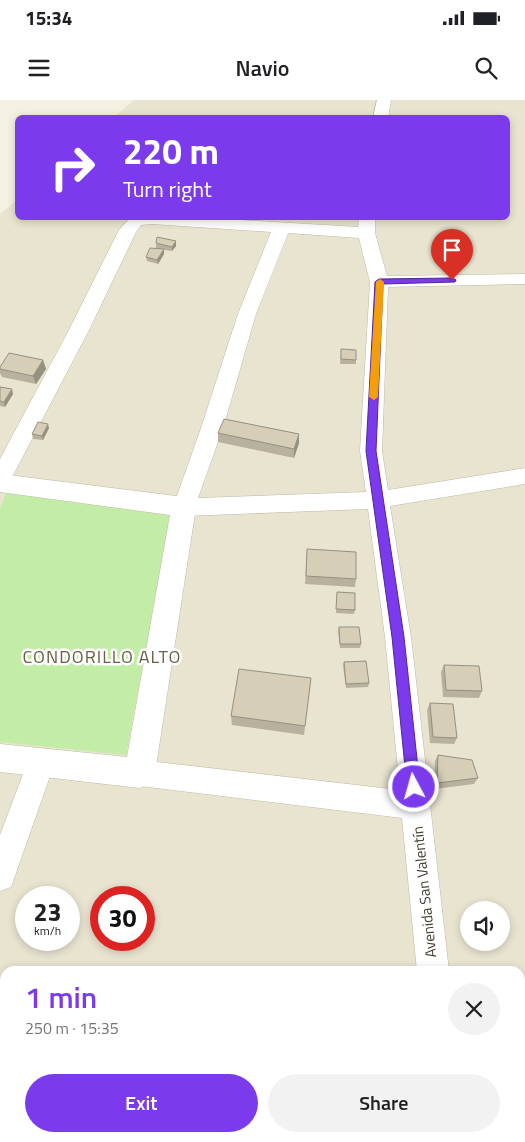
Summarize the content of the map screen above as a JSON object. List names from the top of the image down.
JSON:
{
  "streets": {
    "street": ["Avenida San Valentín"]
  },
  "districts": ["CONDORILLO ALTO"],
  "page": {
    "status": "15:34",
    "header": "Navio",
    "turn": ["220 m", "Turn right"],
    "speed": "23 km/h",
    "limit": "30",
    "heading": ["1 min", "250 m · 15:35"],
    "buttons": ["Exit", "Share"]
  }
}
